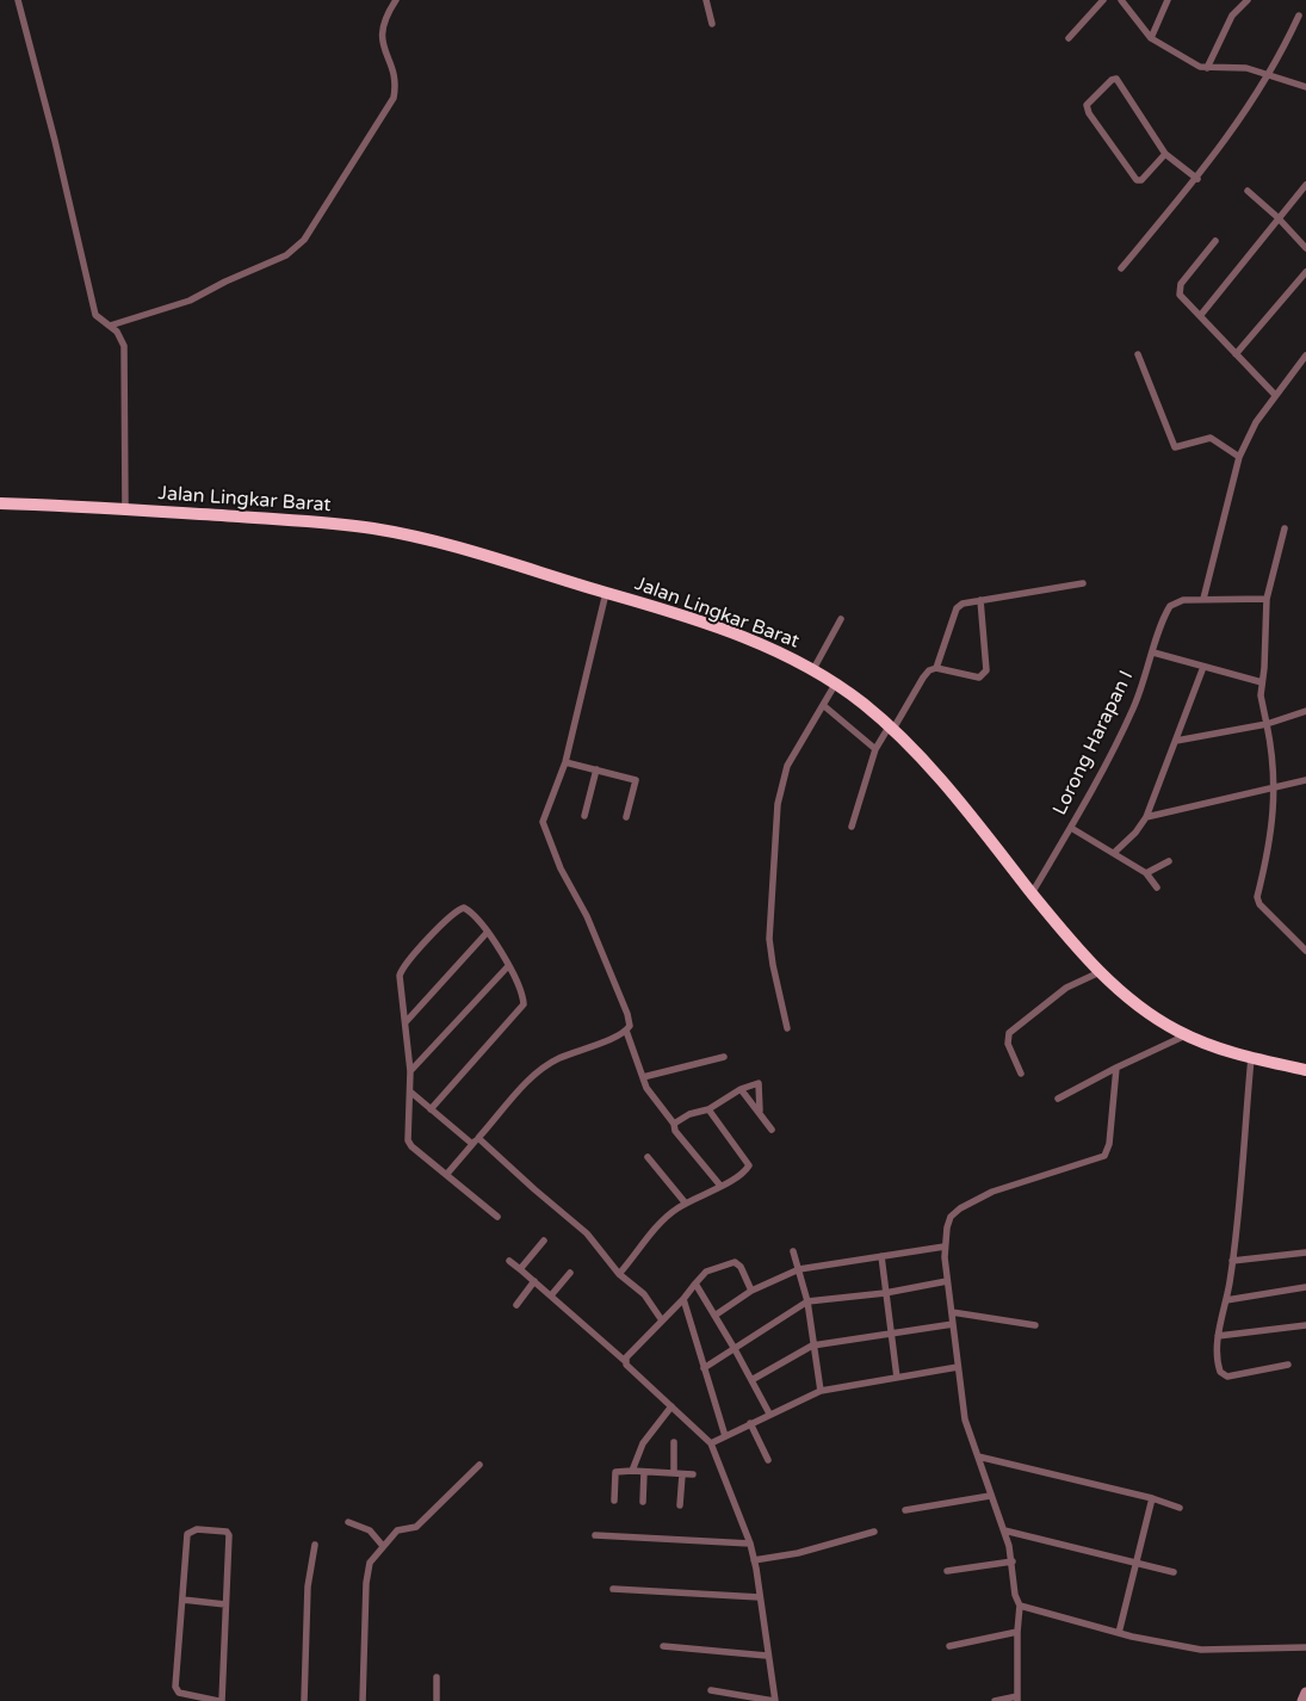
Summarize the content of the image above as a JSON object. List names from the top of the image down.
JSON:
{
  "streets": {
    "highway": ["Jalan Lingkar Barat"],
    "street": ["Lorong Harapan I"]
  },
  "crossings": [
    ["Jalan Lingkar Barat", "Lorong Harapan I"]
  ]
}
